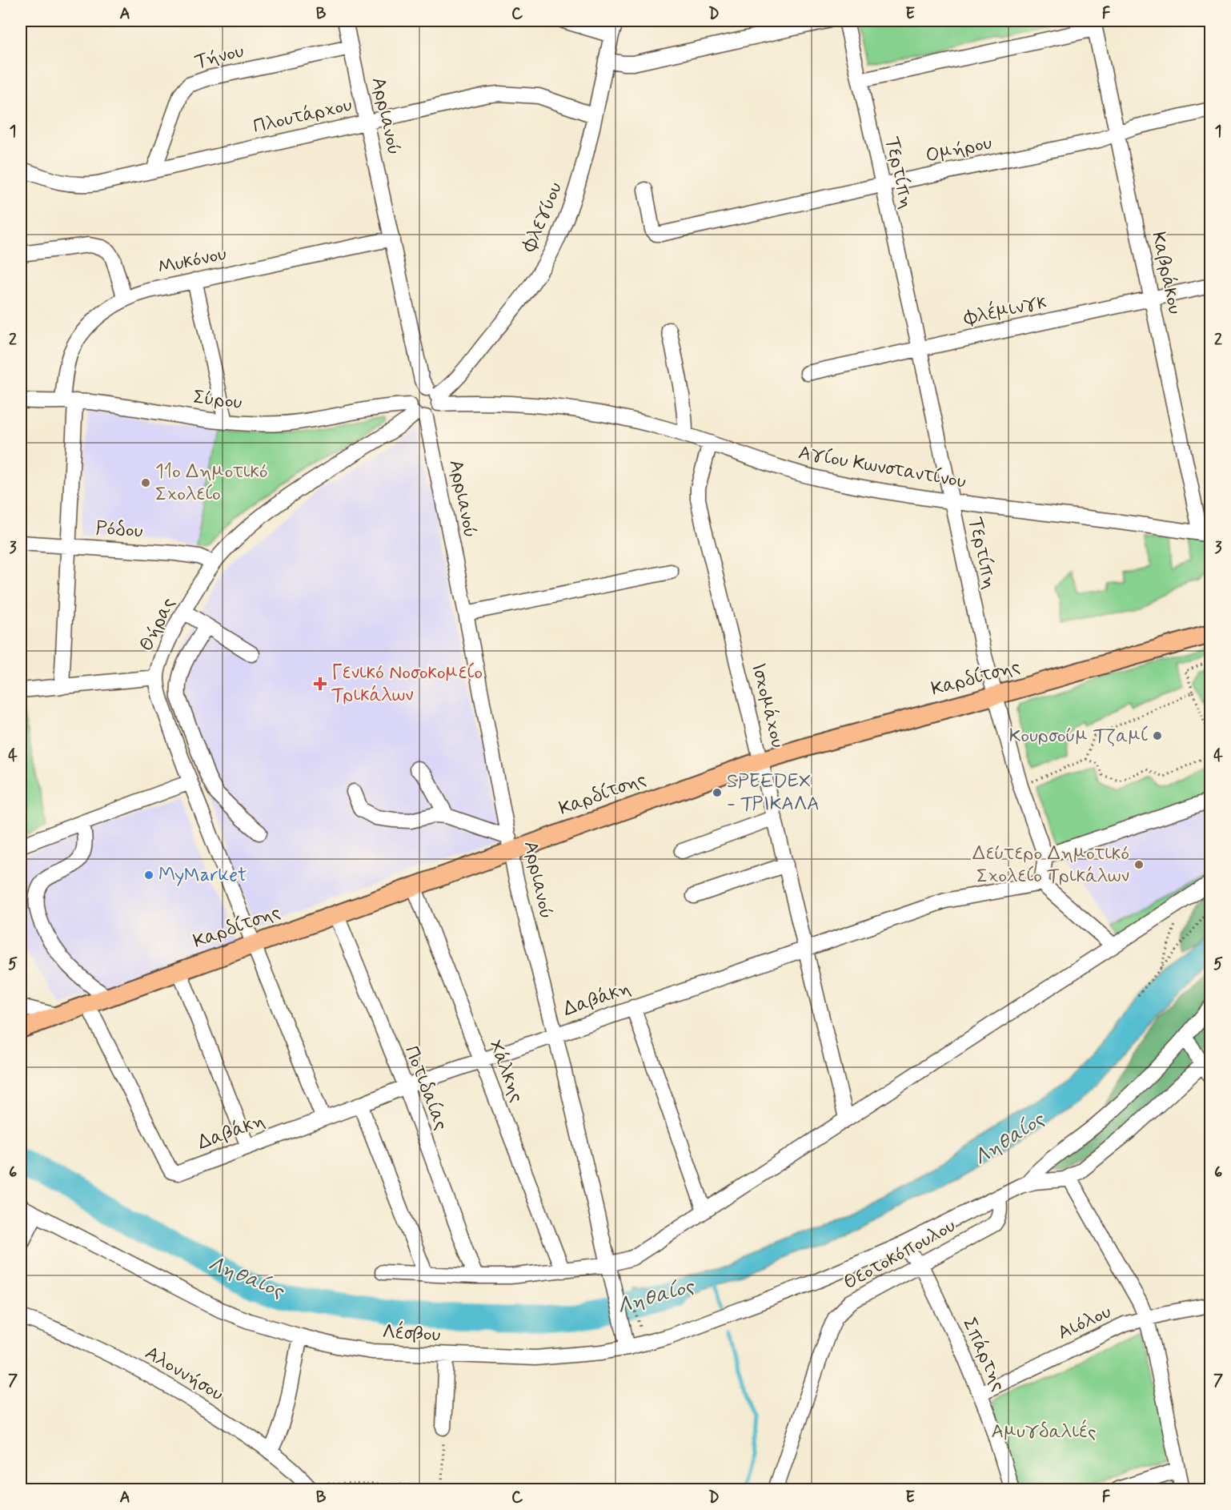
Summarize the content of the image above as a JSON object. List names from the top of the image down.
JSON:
{
  "streets": {
    "main road": ["Καρδίτσης"],
    "street": [
      "Τήνου",
      "Πλουτάρχου",
      "Αρριανού",
      "Ομήρου",
      "Τερτίπη",
      "Φλεγύου",
      "Μυκόνου",
      "Καβράκου",
      "Φλέμινγκ",
      "Σύρου",
      "Αγίου Κωνσταντίνου",
      "Ρόδου",
      "Θήρας",
      "Ισχομάχου",
      "Δαβάκη",
      "Χάλκης",
      "Ποτιδαίας",
      "Θεοτοκόπουλου",
      "Αιόλου",
      "Λέσβου",
      "Σπάρτης",
      "Αλοννήσου"
    ]
  },
  "crossings": [
    ["Τήνου", "Πλουτάρχου"],
    ["Τήνου", "Αρριανού"],
    ["Πλουτάρχου", "Αρριανού"],
    ["Πλουτάρχου", "Φλεγύου"],
    ["Αρριανού", "Φλεγύου"],
    ["Αρριανού", "Μυκόνου"],
    ["Αρριανού", "Σύρου"],
    ["Αρριανού", "Αγίου Κωνσταντίνου"],
    ["Αρριανού", "Θήρας"],
    ["Αρριανού", "Καρδίτσης"],
    ["Αρριανού", "Δαβάκη"],
    ["Αρριανού", "Λέσβου"],
    ["Ομήρου", "Τερτίπη"],
    ["Ομήρου", "Καβράκου"],
    ["Τερτίπη", "Φλέμινγκ"],
    ["Τερτίπη", "Αγίου Κωνσταντίνου"],
    ["Τερτίπη", "Καρδίτσης"],
    ["Τερτίπη", "Δαβάκη"],
    ["Φλεγύου", "Αγίου Κωνσταντίνου"],
    ["Μυκόνου", "Σύρου"],
    ["Μυκόνου", "Ρόδου"],
    ["Καβράκου", "Φλέμινγκ"],
    ["Καβράκου", "Αγίου Κωνσταντίνου"],
    ["Σύρου", "Θήρας"],
    ["Αγίου Κωνσταντίνου", "Ισχομάχου"],
    ["Ρόδου", "Θήρας"],
    ["Θήρας", "Καρδίτσης"],
    ["Θήρας", "Δαβάκη"],
    ["Καρδίτσης", "Ισχομάχου"],
    ["Καρδίτσης", "Δαβάκη"],
    ["Καρδίτσης", "Χάλκης"],
    ["Καρδίτσης", "Ποτιδαίας"],
    ["Ισχομάχου", "Δαβάκη"],
    ["Δαβάκη", "Χάλκης"],
    ["Δαβάκη", "Ποτιδαίας"],
    ["Θεοτοκόπουλου", "Λέσβου"],
    ["Θεοτοκόπουλου", "Σπάρτης"],
    ["Αιόλου", "Σπάρτης"],
    ["Λέσβου", "Σπάρτης"]
  ],
  "water": ["Ληθαίος"],
  "parks": ["Αμυγδαλιές"],
  "places": {
    "other": [
      "11ο Δημοτικό Σχολείο",
      "Κουρσούμ Τζαμί",
      "SPEEDEX - ΤΡΙΚΑΛΑ",
      "Δεύτερο Δημοτικό Σχολείο Τρικάλων",
      "MyMarket"
    ],
    "health": ["Γενικό Νοσοκομείο Τρικάλων"]
  },
  "grid": {
    "columns": [
      "A",
      "B",
      "C",
      "D",
      "E",
      "F"
    ],
    "rows": [
      "1",
      "2",
      "3",
      "4",
      "5",
      "6",
      "7"
    ]
  }
}
